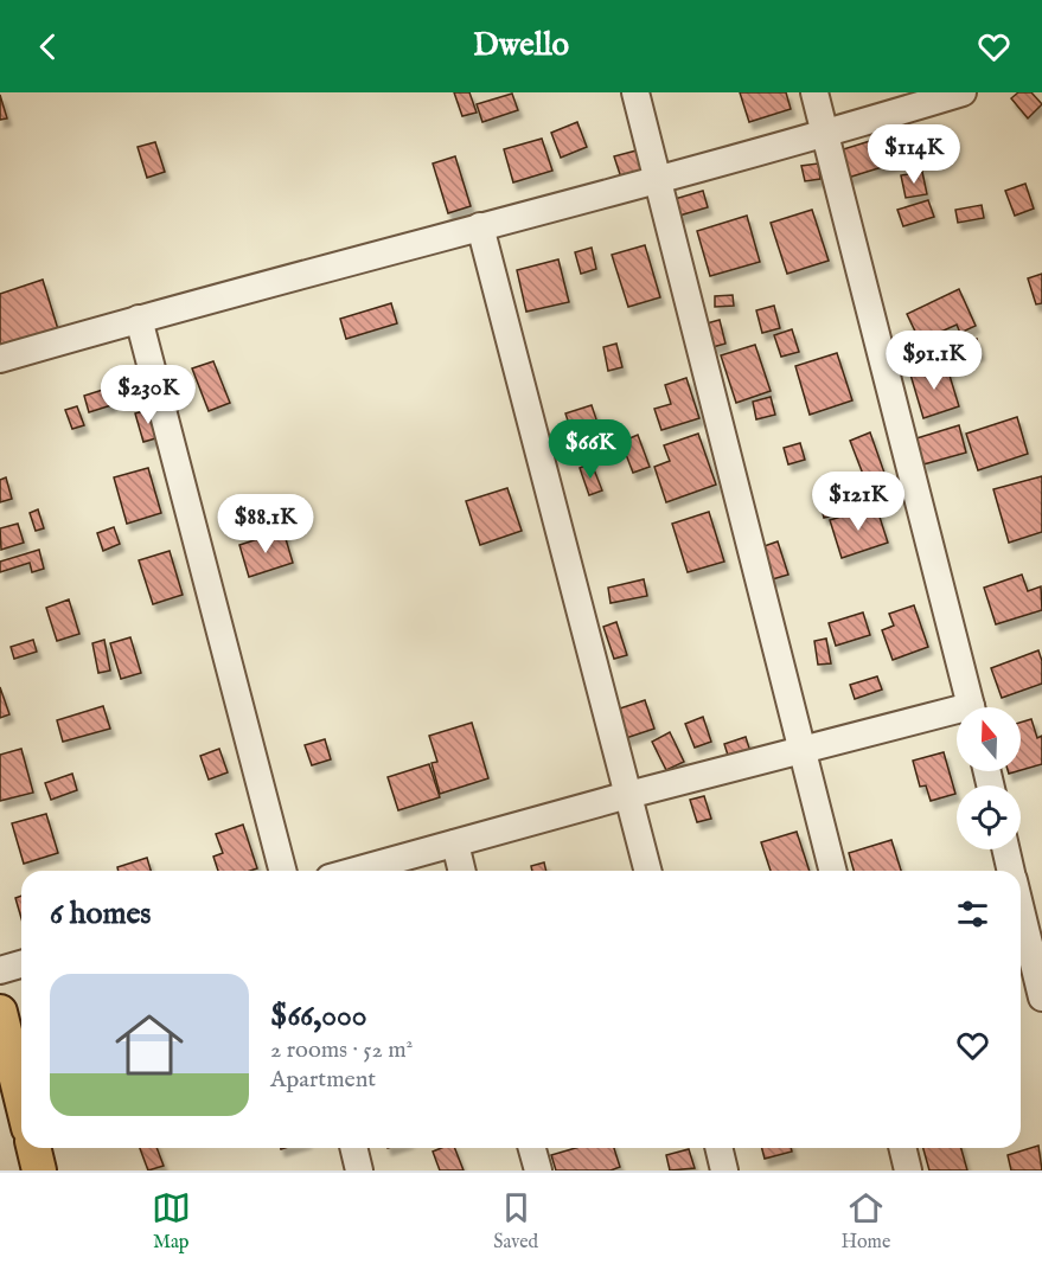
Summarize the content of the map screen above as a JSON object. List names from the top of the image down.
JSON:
{
  "north": "top",
  "page": {
    "header": "Dwello",
    "price": [
      "$114K",
      "$91.1K",
      "$230K",
      "$66K",
      "$121K",
      "$88.1K"
    ],
    "heading": "6 homes",
    "list": [
      {
        "name": "$66,000",
        "note": "2 rooms · 52 m² · Apartment"
      }
    ],
    "tabs": ["Map", "Saved", "Home"]
  }
}
